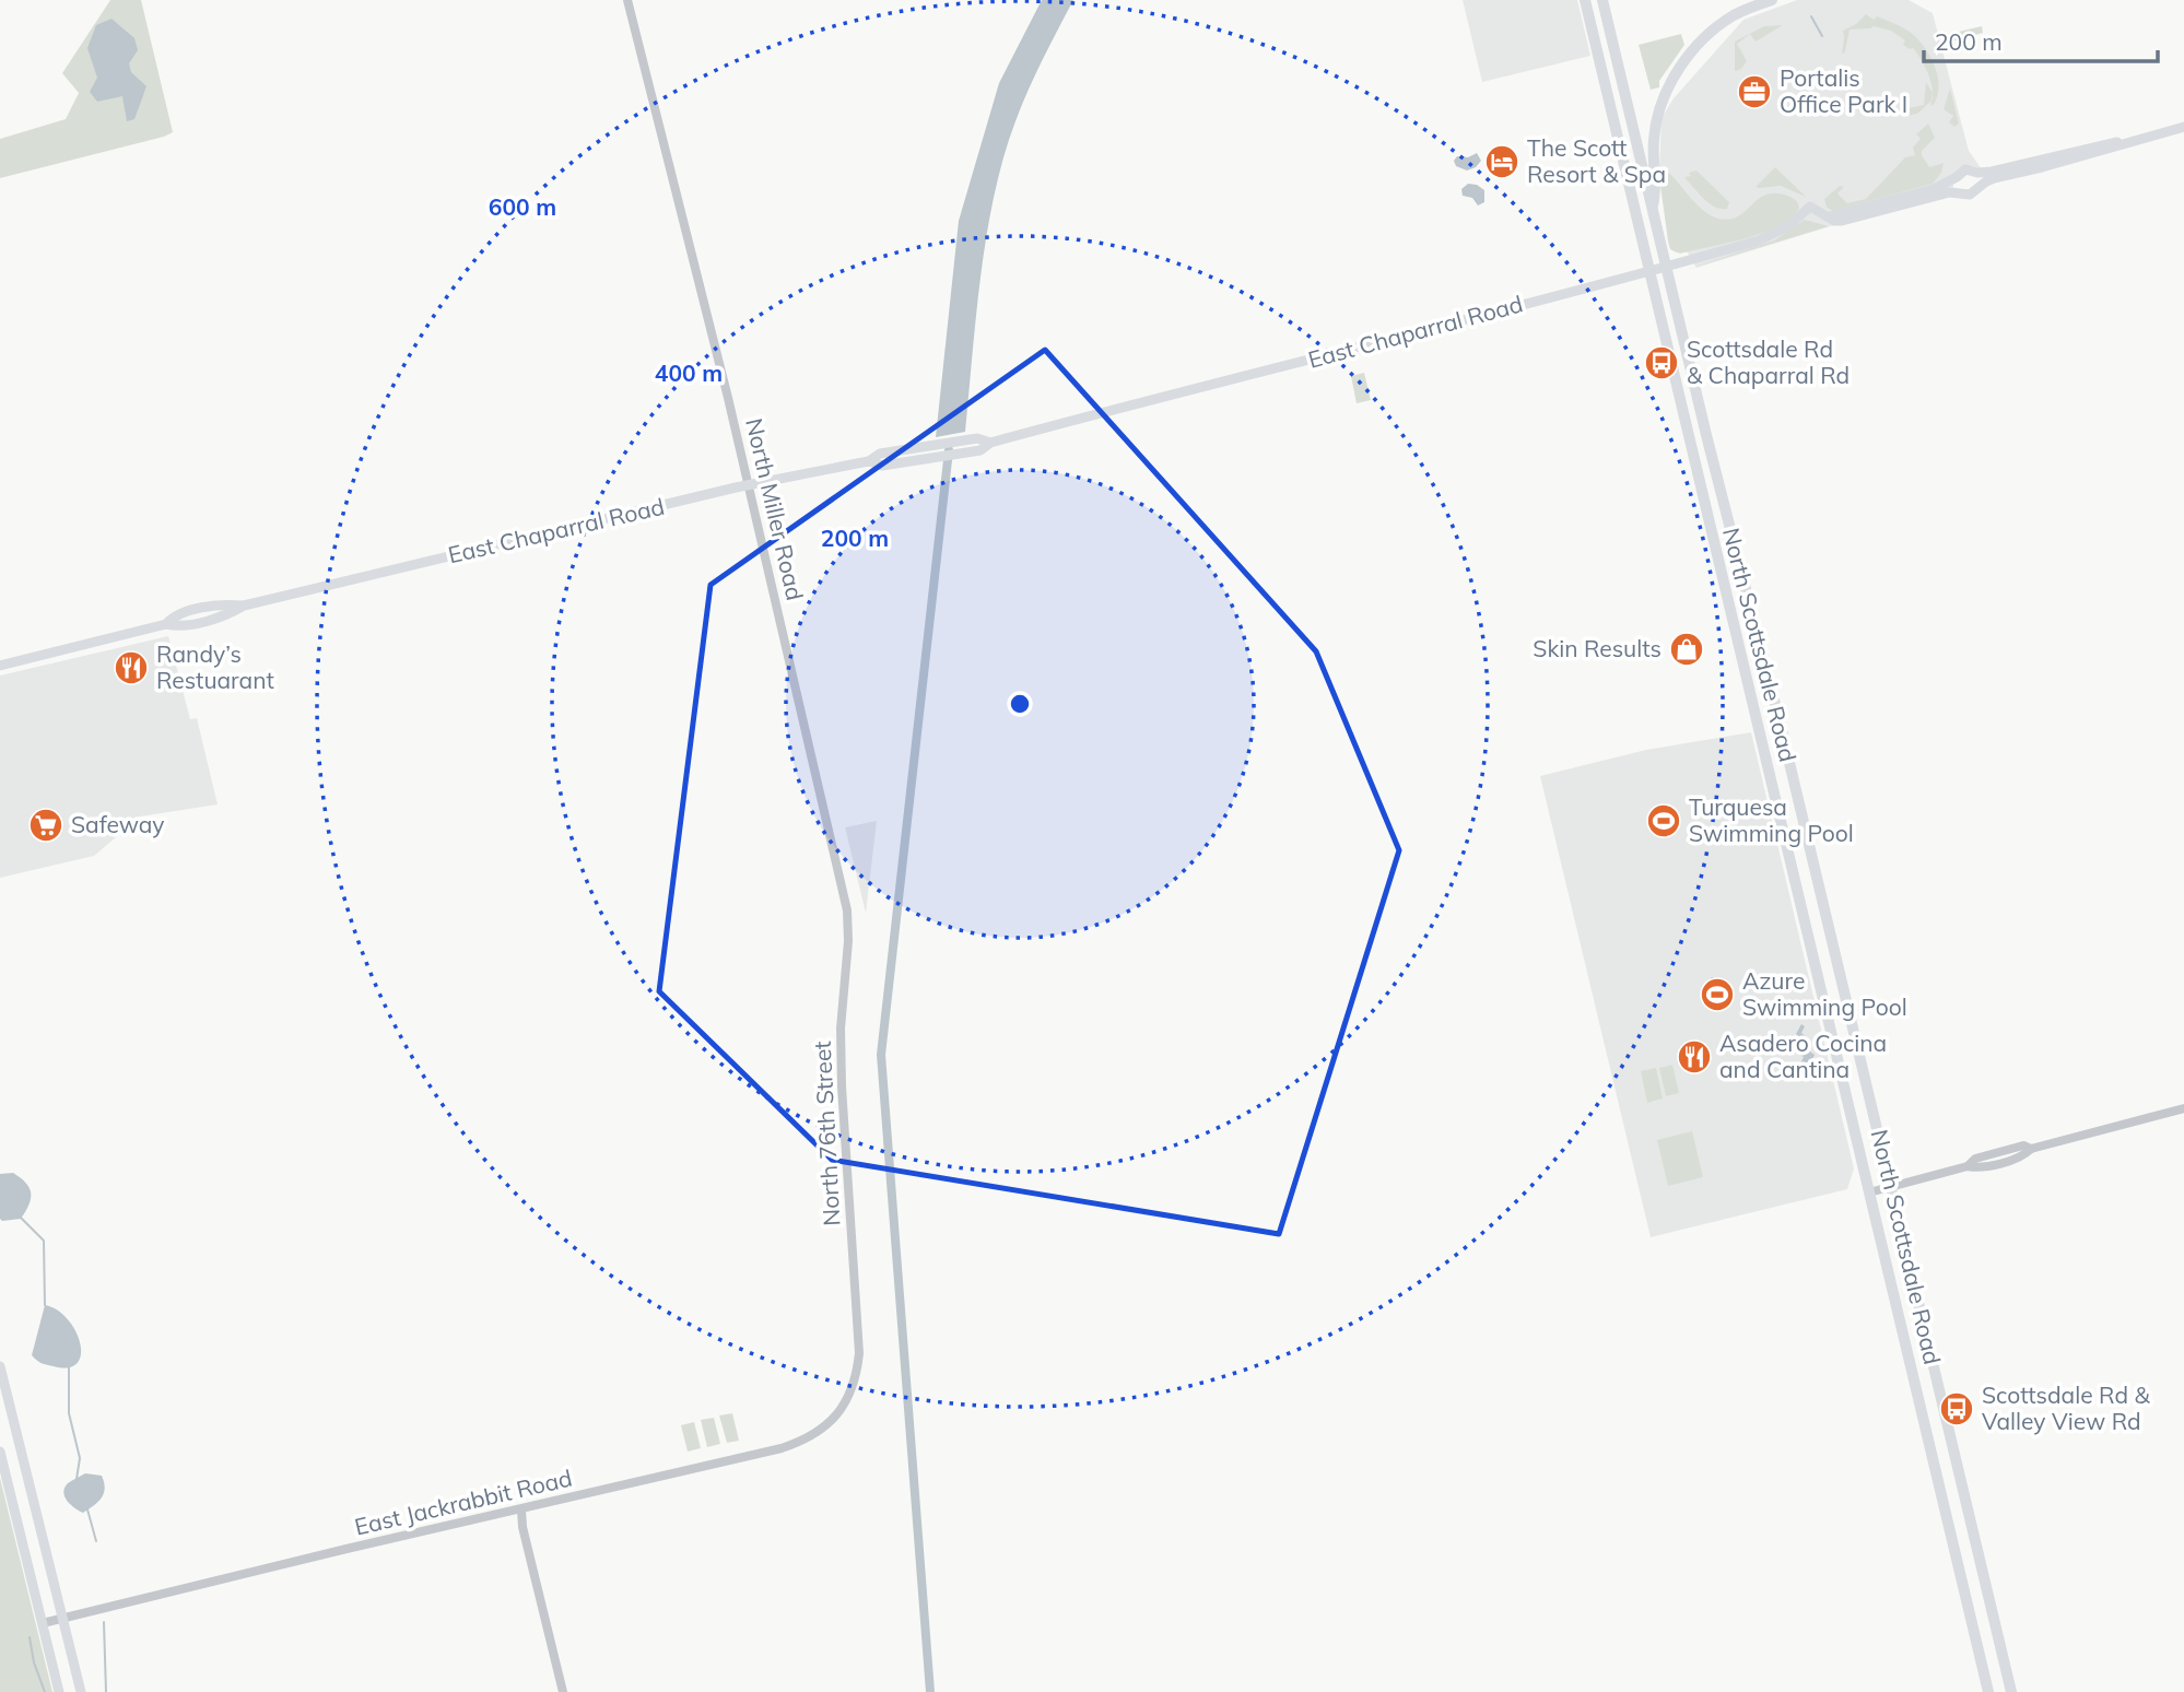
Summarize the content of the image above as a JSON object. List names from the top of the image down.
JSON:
{
  "streets": {
    "main road": ["East Chaparral Road", "North Scottsdale Road"],
    "street": ["North Miller Road", "North 76th Street", "East Jackrabbit Road"]
  },
  "crossings": [
    ["East Chaparral Road", "North Miller Road"],
    ["East Chaparral Road", "North Scottsdale Road"],
    ["North Miller Road", "North 76th Street"],
    ["North 76th Street", "East Jackrabbit Road"]
  ],
  "places": {
    "office": ["Portalis Office Park I"],
    "hotel": ["The Scott Resort & Spa"],
    "bus stop": ["Scottsdale Rd & Chaparral Rd", "Scottsdale Rd & Valley View Rd"],
    "shop": ["Skin Results"],
    "restaurant": ["Randy’s Restuarant", "Asadero Cocina and Cantina"],
    "sports": ["Turquesa Swimming Pool", "Azure Swimming Pool"],
    "supermarket": ["Safeway"]
  },
  "scale_bar": "200 m",
  "rings": ["600 m", "400 m", "200 m"]
}
